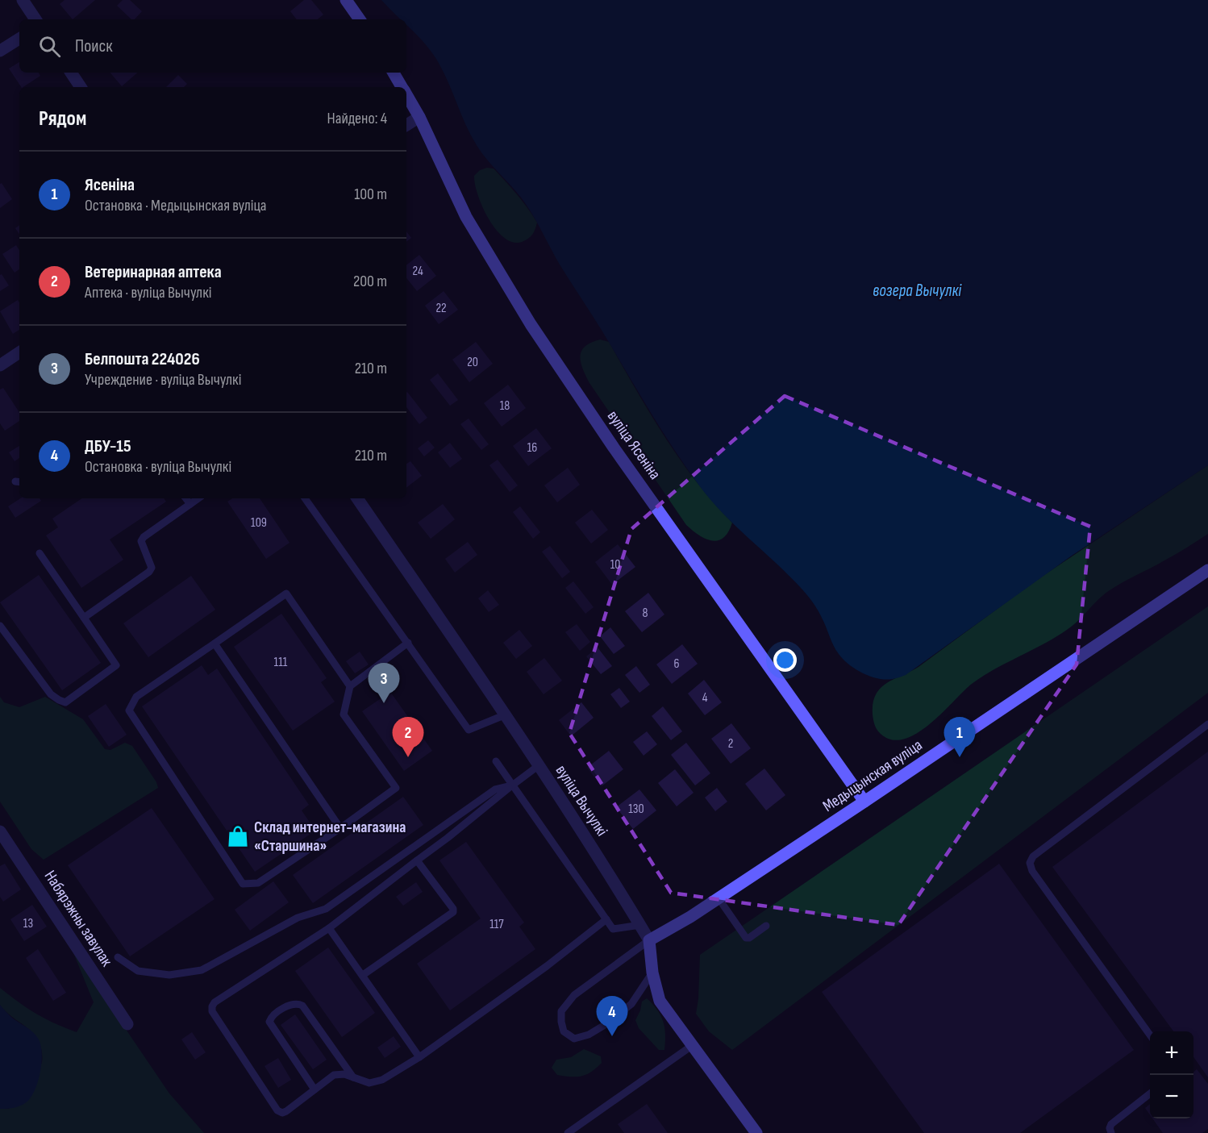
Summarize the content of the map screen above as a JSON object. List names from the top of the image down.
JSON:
{
  "streets": {
    "street": [
      "вуліца Ясеніна",
      "Медыцынская вуліца",
      "вуліца Вычулкі",
      "Набярэжны завулак"
    ]
  },
  "crossings": [
    ["вуліца Ясеніна", "Медыцынская вуліца"],
    ["Медыцынская вуліца", "вуліца Вычулкі"]
  ],
  "water": ["возера Вычулкі"],
  "places": {
    "shop": ["Склад интернет-магазина «Старшина»"]
  },
  "house_numbers": [
    "24",
    "22",
    "20",
    "18",
    "16",
    "109",
    "10",
    "8",
    "111",
    "6",
    "4",
    "2",
    "130",
    "13",
    "117"
  ],
  "page": {
    "search": "Поиск",
    "heading": ["Рядом", "Найдено: 4"],
    "list": [
      {
        "mark": "1",
        "name": "Ясеніна",
        "note": "Остановка · Медыцынская вуліца",
        "value": "100 m"
      },
      {
        "mark": "2",
        "name": "Ветеринарная аптека",
        "note": "Аптека · вуліца Вычулкі",
        "value": "200 m"
      },
      {
        "mark": "3",
        "name": "Белпошта 224026",
        "note": "Учреждение · вуліца Вычулкі",
        "value": "210 m"
      },
      {
        "mark": "4",
        "name": "ДБУ-15",
        "note": "Остановка · вуліца Вычулкі",
        "value": "210 m"
      }
    ],
    "pins": [
      "3",
      "1",
      "2",
      "4"
    ],
    "map_buttons": ["+", "−"]
  }
}
